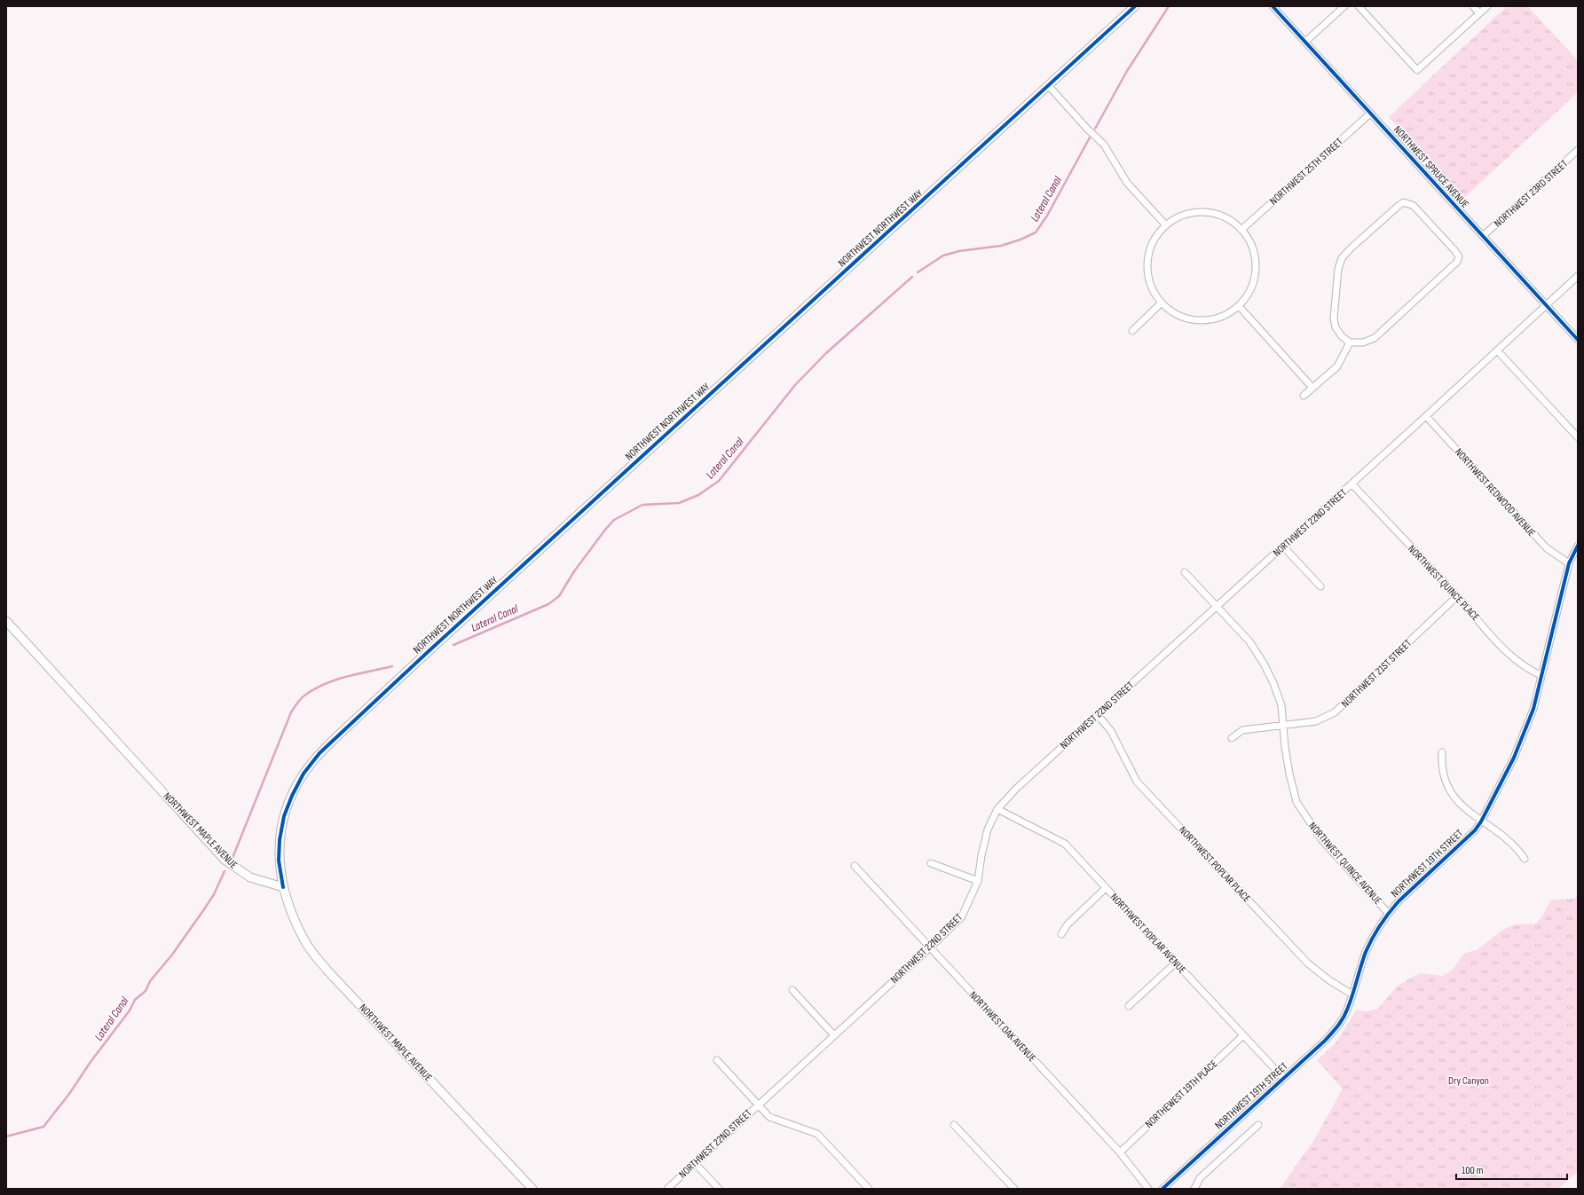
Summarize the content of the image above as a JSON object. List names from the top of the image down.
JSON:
{
  "streets": {
    "street": [
      "NORTHWEST SPRUCE AVENUE",
      "NORTHWEST 25TH STREET",
      "NORTHWEST 23RD STREET",
      "NORTHWEST NORTHWEST WAY",
      "NORTHWEST REDWOOD AVENUE",
      "NORTHWEST 22ND STREET",
      "NORTHWEST QUINCE PLACE",
      "NORTHWEST 21ST STREET",
      "NORTHWEST MAPLE AVENUE",
      "NORTHWEST QUINCE AVENUE",
      "NORTHWEST 19TH STREET",
      "NORTHWEST POPLAR PLACE",
      "NORTHWEST POPLAR AVENUE",
      "NORTHWEST OAK AVENUE",
      "NORTHEWEST 19TH PLACE"
    ]
  },
  "crossings": [
    ["NORTHWEST SPRUCE AVENUE", "NORTHWEST 25TH STREET"],
    ["NORTHWEST SPRUCE AVENUE", "NORTHWEST 23RD STREET"],
    ["NORTHWEST SPRUCE AVENUE", "NORTHWEST 22ND STREET"],
    ["NORTHWEST NORTHWEST WAY", "NORTHWEST MAPLE AVENUE"],
    ["NORTHWEST REDWOOD AVENUE", "NORTHWEST 22ND STREET"],
    ["NORTHWEST REDWOOD AVENUE", "NORTHWEST 19TH STREET"],
    ["NORTHWEST 22ND STREET", "NORTHWEST QUINCE PLACE"],
    ["NORTHWEST 22ND STREET", "NORTHWEST QUINCE AVENUE"],
    ["NORTHWEST 22ND STREET", "NORTHWEST POPLAR PLACE"],
    ["NORTHWEST 22ND STREET", "NORTHWEST POPLAR AVENUE"],
    ["NORTHWEST 22ND STREET", "NORTHWEST OAK AVENUE"],
    ["NORTHWEST QUINCE PLACE", "NORTHWEST 21ST STREET"],
    ["NORTHWEST QUINCE PLACE", "NORTHWEST 19TH STREET"],
    ["NORTHWEST 21ST STREET", "NORTHWEST QUINCE AVENUE"],
    ["NORTHWEST QUINCE AVENUE", "NORTHWEST 19TH STREET"],
    ["NORTHWEST 19TH STREET", "NORTHWEST POPLAR PLACE"],
    ["NORTHWEST 19TH STREET", "NORTHWEST POPLAR AVENUE"],
    ["NORTHWEST POPLAR AVENUE", "NORTHEWEST 19TH PLACE"],
    ["NORTHWEST OAK AVENUE", "NORTHEWEST 19TH PLACE"]
  ],
  "water": ["Lateral Canal"],
  "parks": ["Dry Canyon"],
  "scale_bar": "100 m"
}
